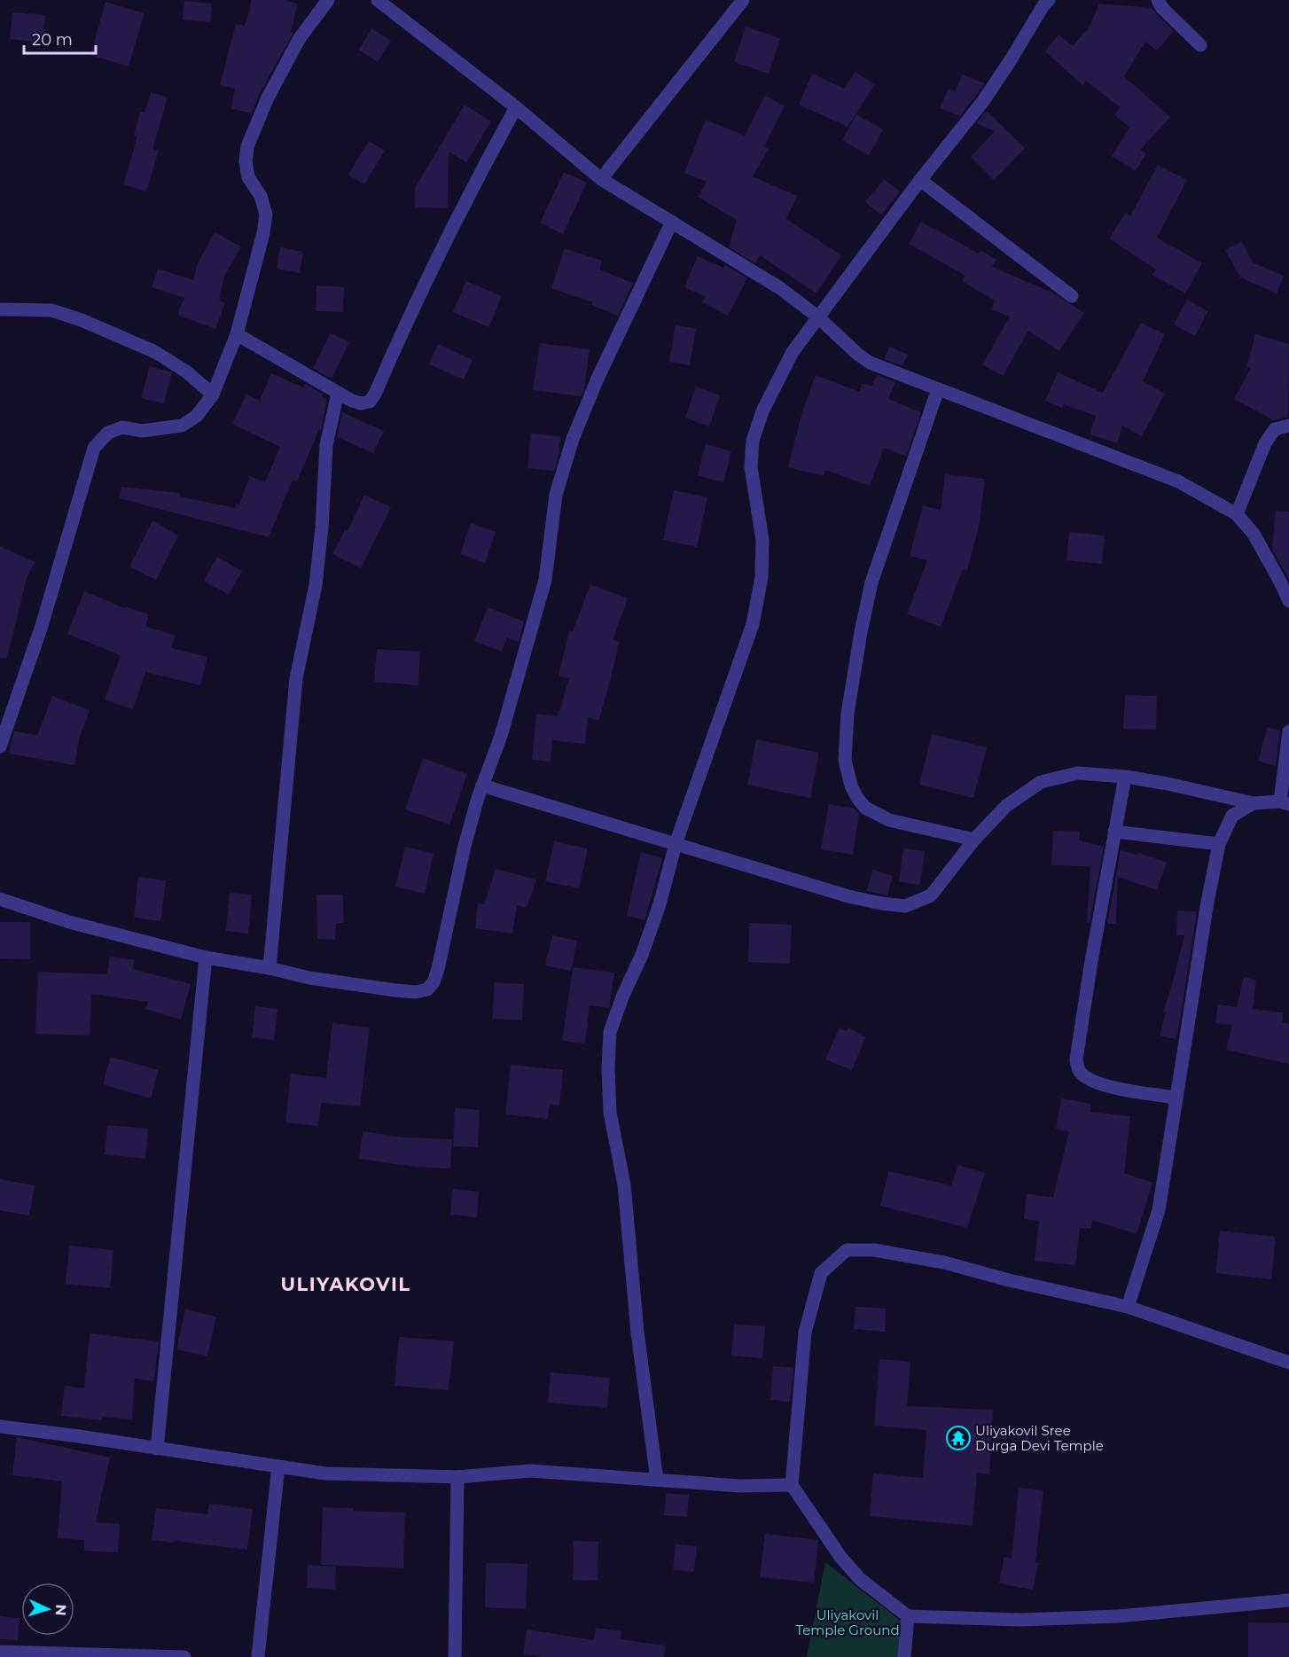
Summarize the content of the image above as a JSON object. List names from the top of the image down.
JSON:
{
  "districts": ["ULIYAKOVIL"],
  "parks": ["Uliyakovil Temple Ground"],
  "places": {
    "temple": ["Uliyakovil Sree Durga Devi Temple"]
  },
  "scale_bar": "20 m",
  "north": "right"
}
